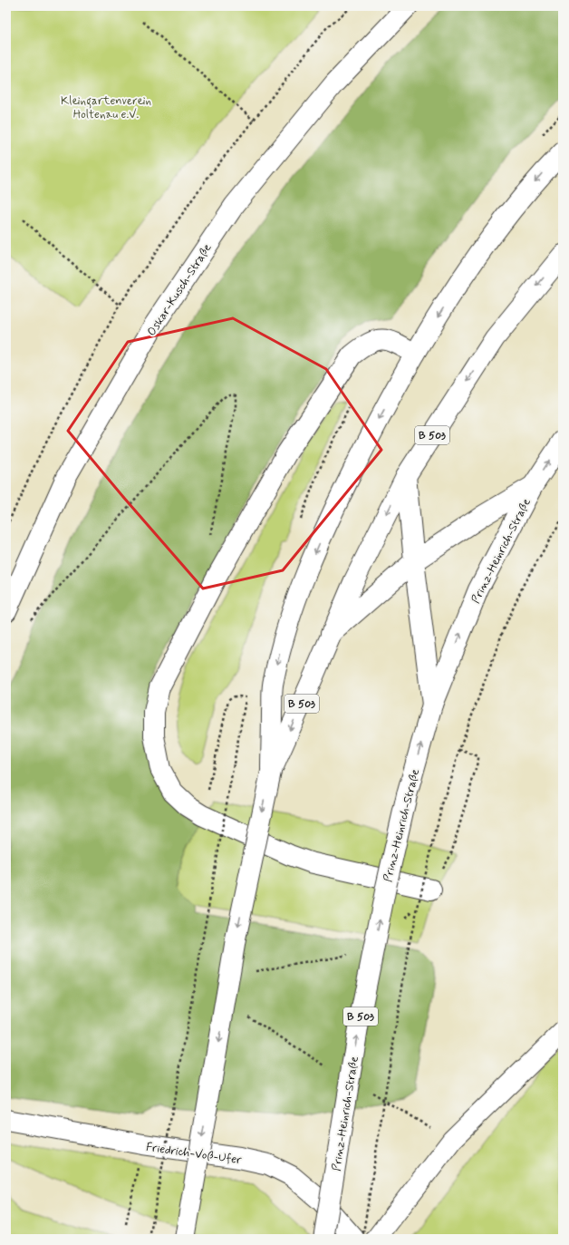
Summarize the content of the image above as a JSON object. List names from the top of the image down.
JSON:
{
  "streets": {
    "main road": [
      "Oskar-Kusch-Straße",
      "B 503",
      "Prinz-Heinrich-Straße",
      "Friedrich-Voß-Ufer"
    ]
  },
  "parks": ["Kleingartenverein Holtenau e.V."]
}
